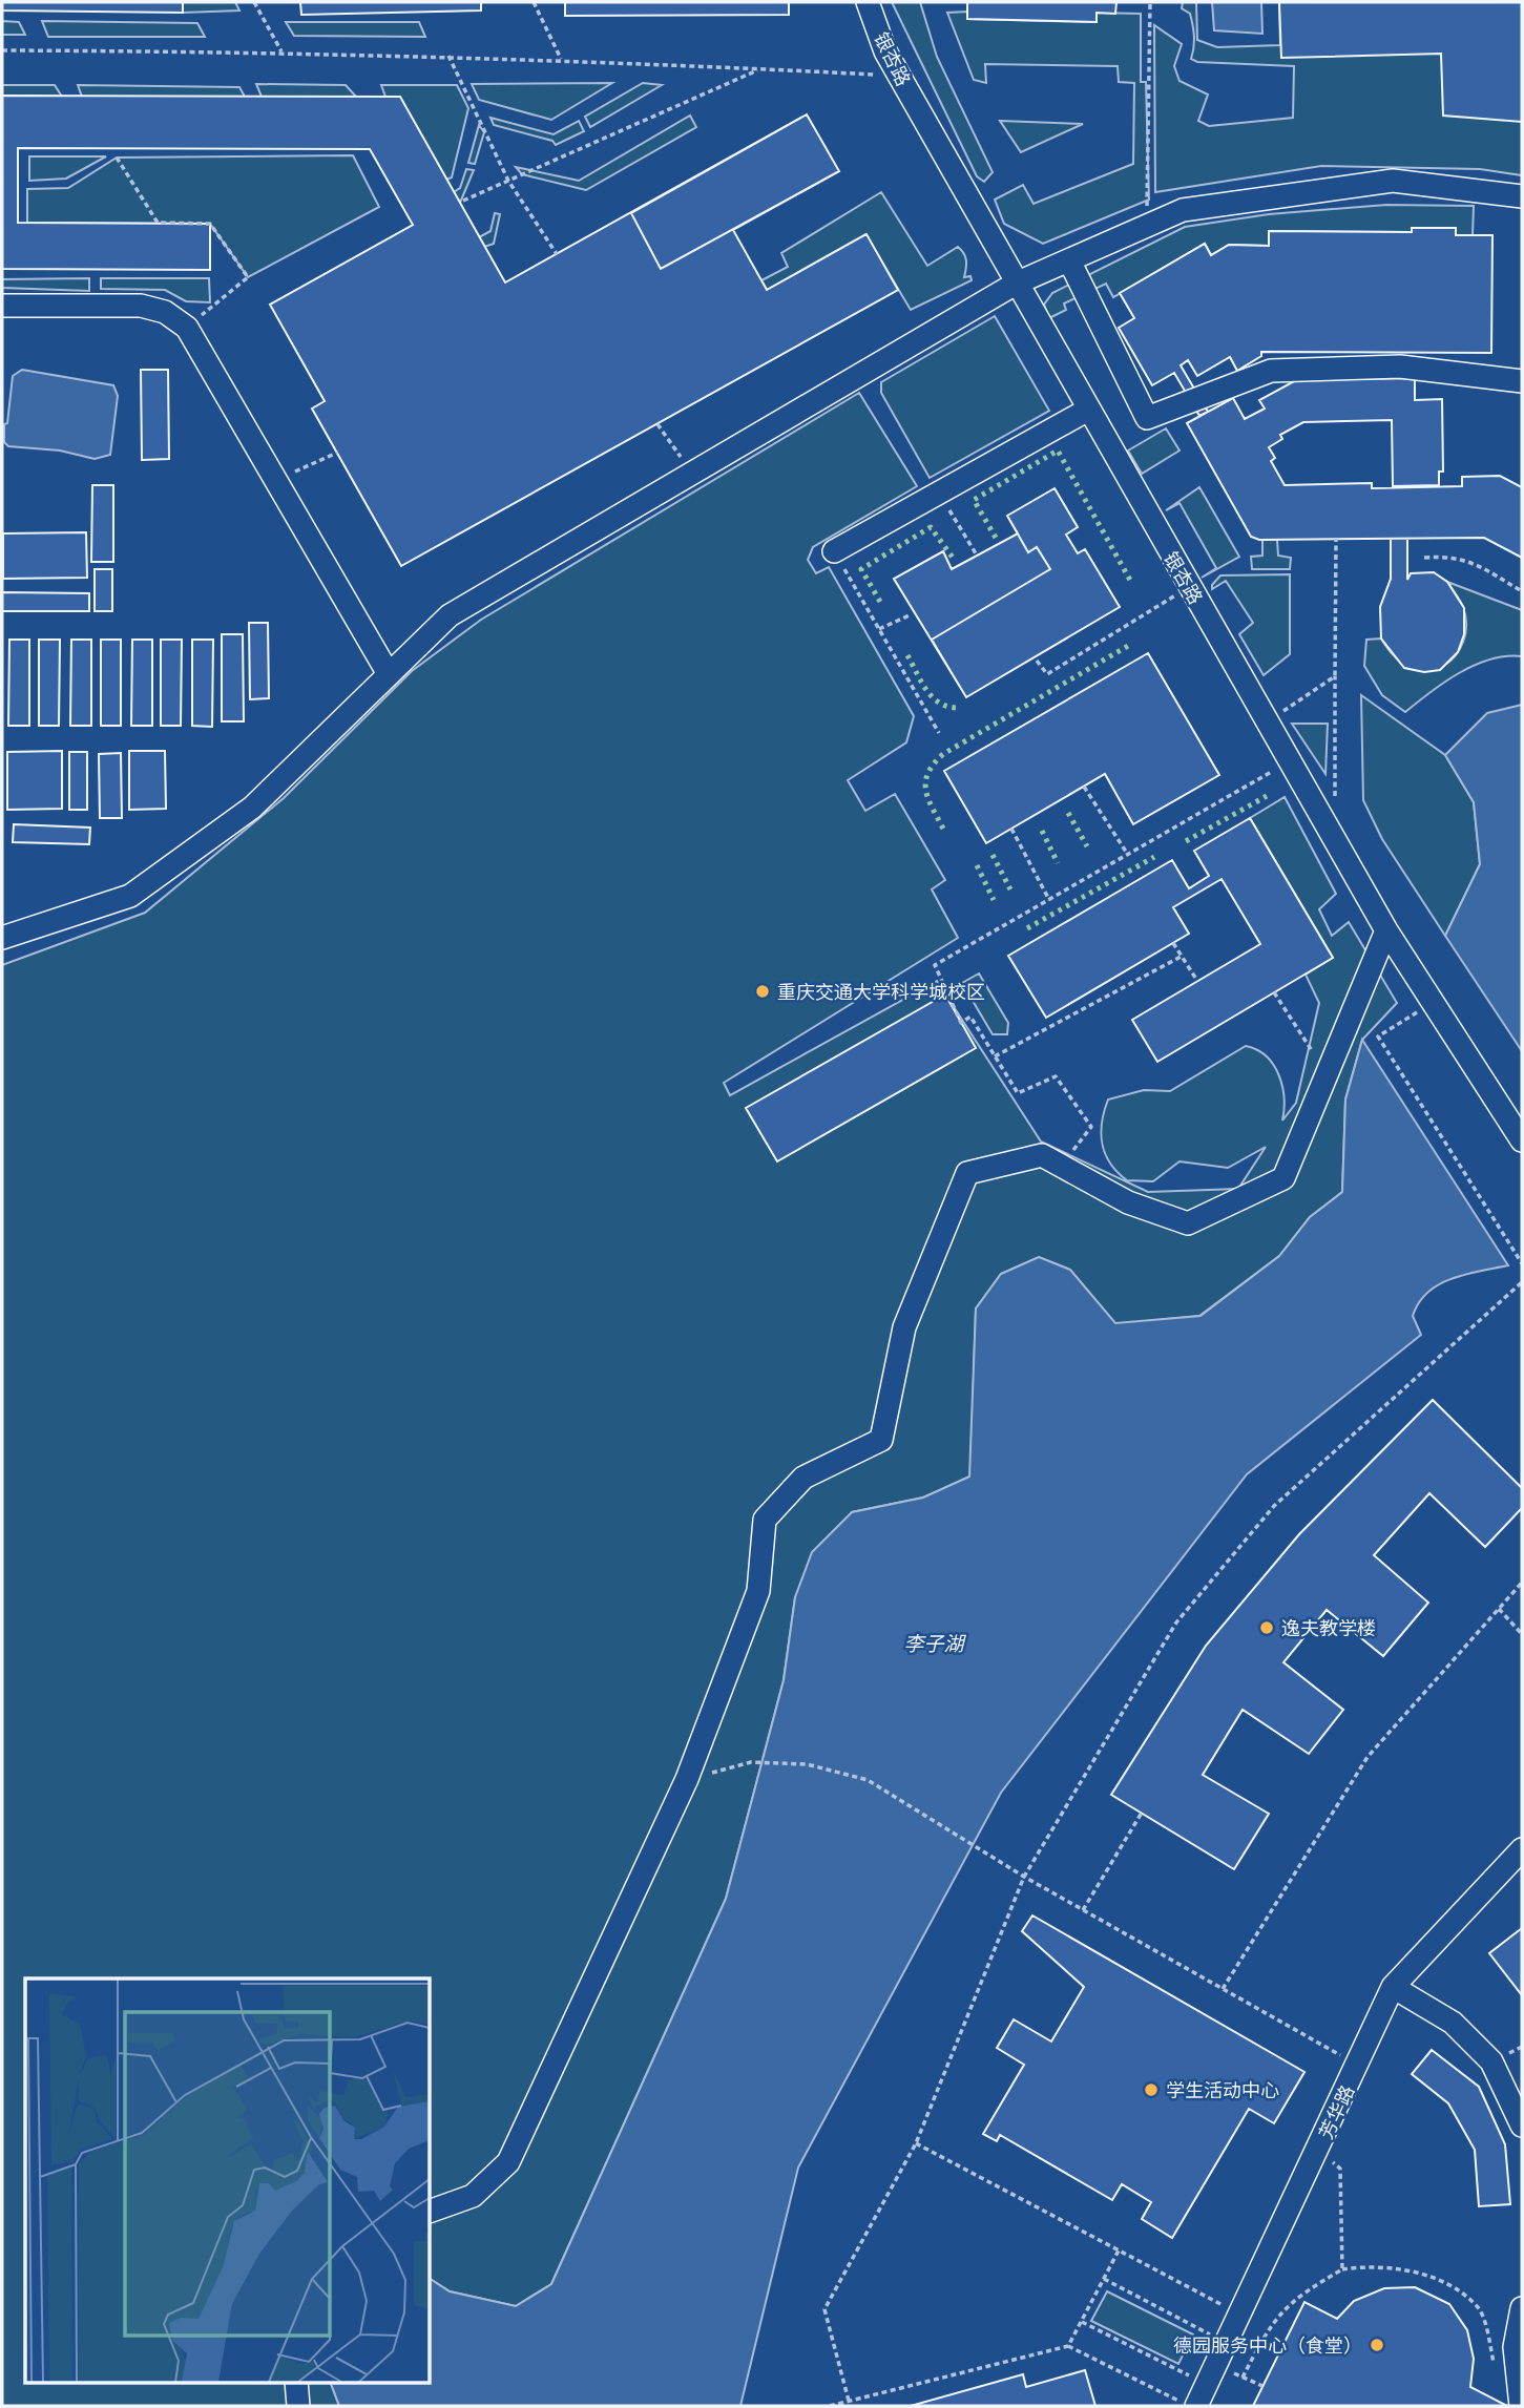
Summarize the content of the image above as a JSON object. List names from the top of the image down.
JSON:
{
  "streets": {
    "street": ["银杏路", "芳华路"]
  },
  "water": ["李子湖"],
  "places": [
    "重庆交通大学科学城校区",
    "逸夫教学楼",
    "学生活动中心",
    "德园服务中心（食堂）"
  ]
}
